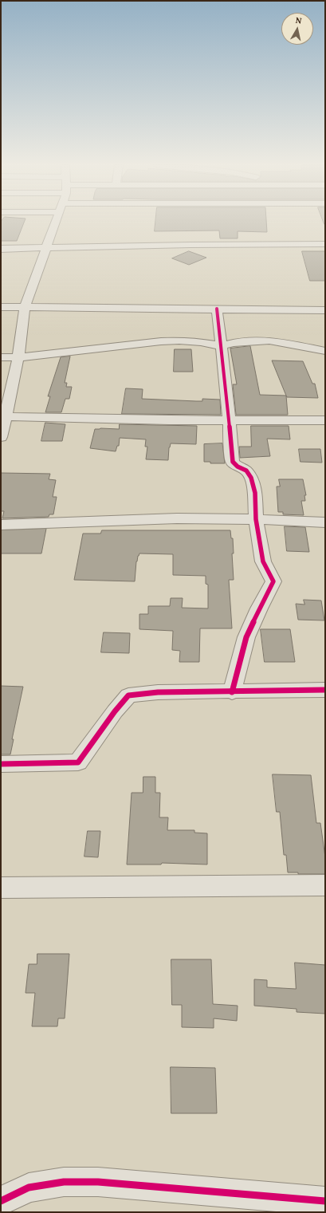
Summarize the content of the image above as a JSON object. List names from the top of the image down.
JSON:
{
  "north": "top"
}
